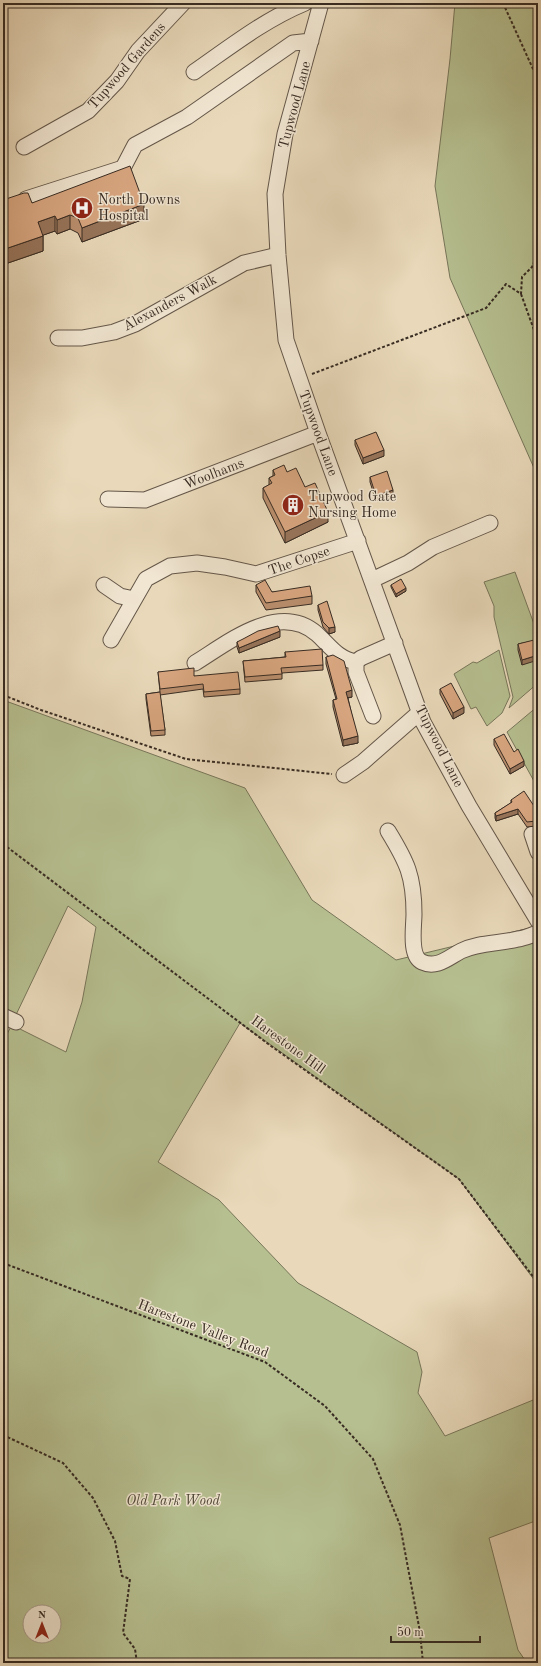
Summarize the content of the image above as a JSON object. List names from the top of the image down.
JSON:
{
  "streets": {
    "street": [
      "Tupwood Gardens",
      "Tupwood Lane",
      "Alexanders Walk",
      "Woolhams",
      "The Copse"
    ],
    "path": ["Harestone Hill", "Harestone Valley Road"]
  },
  "crossings": [
    ["Tupwood Lane", "Alexanders Walk"],
    ["Tupwood Lane", "Woolhams"],
    ["Tupwood Lane", "The Copse"]
  ],
  "parks": ["Old Park Wood"],
  "places": {
    "hospital": ["North Downs Hospital"],
    "building": ["Tupwood Gate Nursing Home"]
  },
  "scale_bar": "50 m",
  "north": "top"
}
